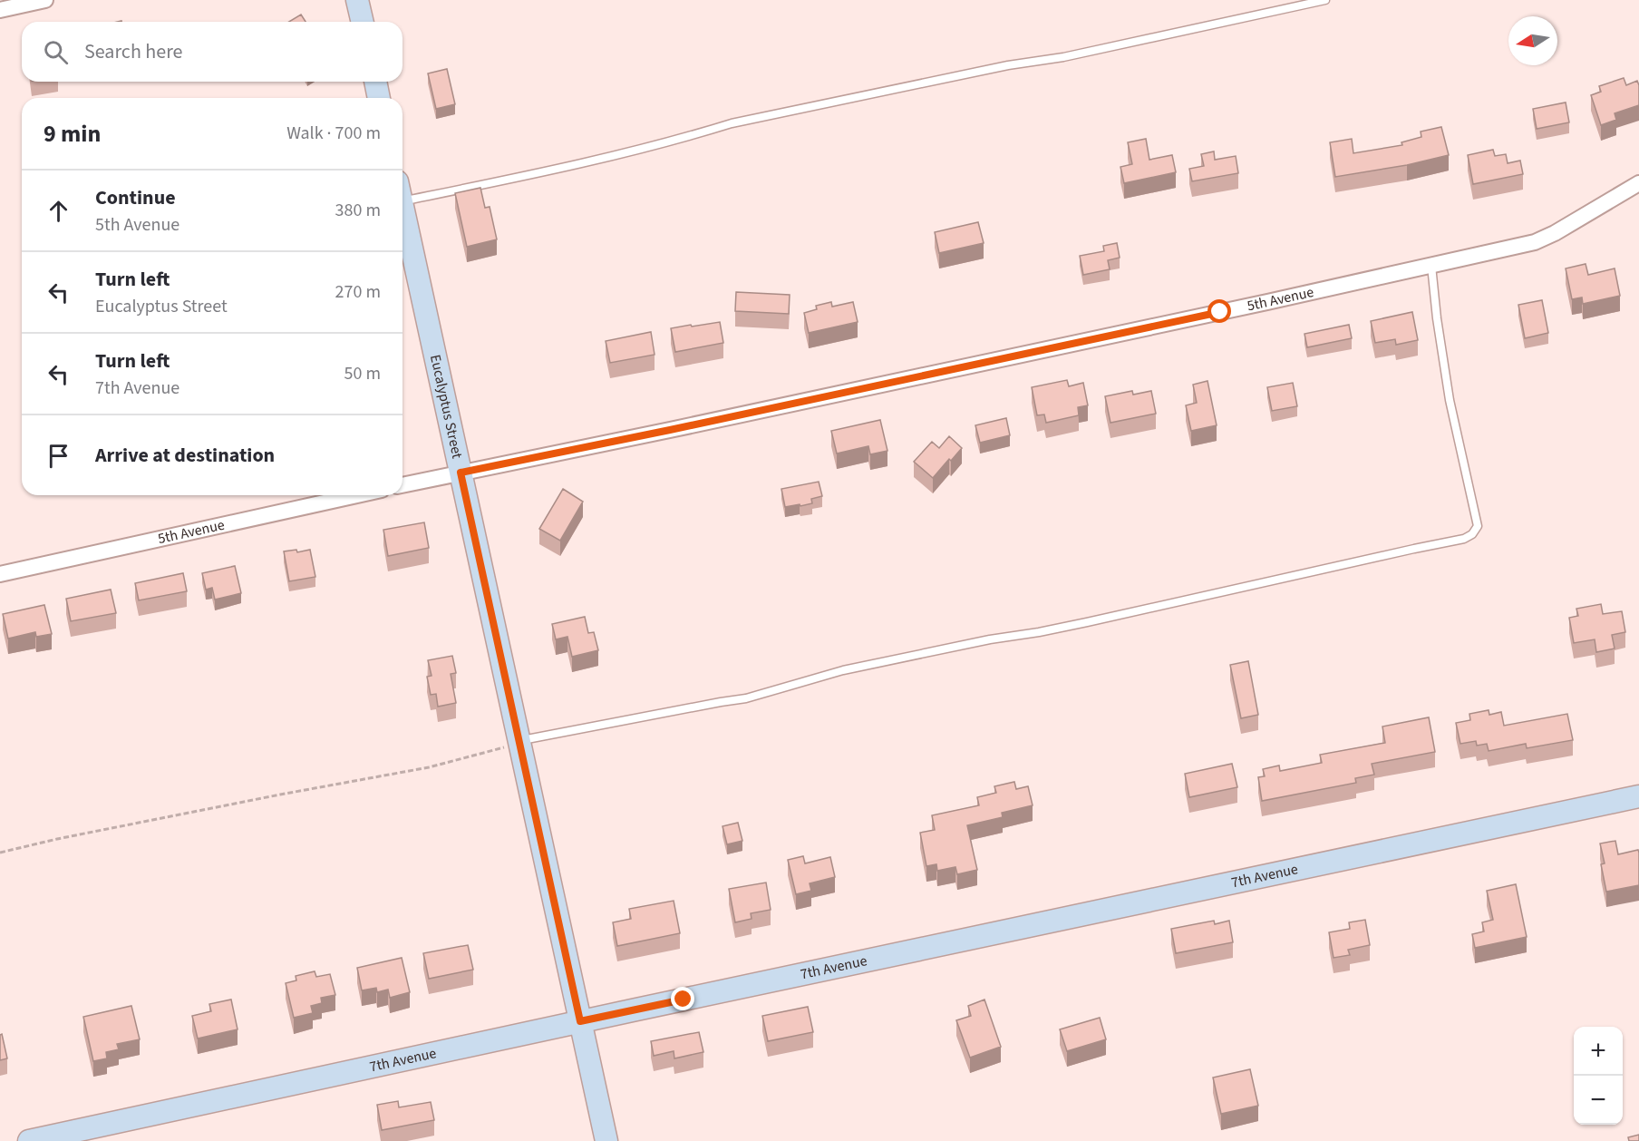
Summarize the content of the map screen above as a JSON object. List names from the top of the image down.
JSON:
{
  "streets": {
    "street": ["5th Avenue", "Eucalyptus Street", "7th Avenue"]
  },
  "crossings": [
    ["5th Avenue", "Eucalyptus Street"],
    ["Eucalyptus Street", "7th Avenue"]
  ],
  "north": "left",
  "page": {
    "search": "Search here",
    "heading": ["9 min", "Walk · 700 m"],
    "list": [
      ["Continue", "5th Avenue", "380 m"],
      ["Turn left", "Eucalyptus Street", "270 m"],
      ["Turn left", "7th Avenue", "50 m"],
      "Arrive at destination"
    ],
    "map_buttons": ["+", "−"]
  }
}
